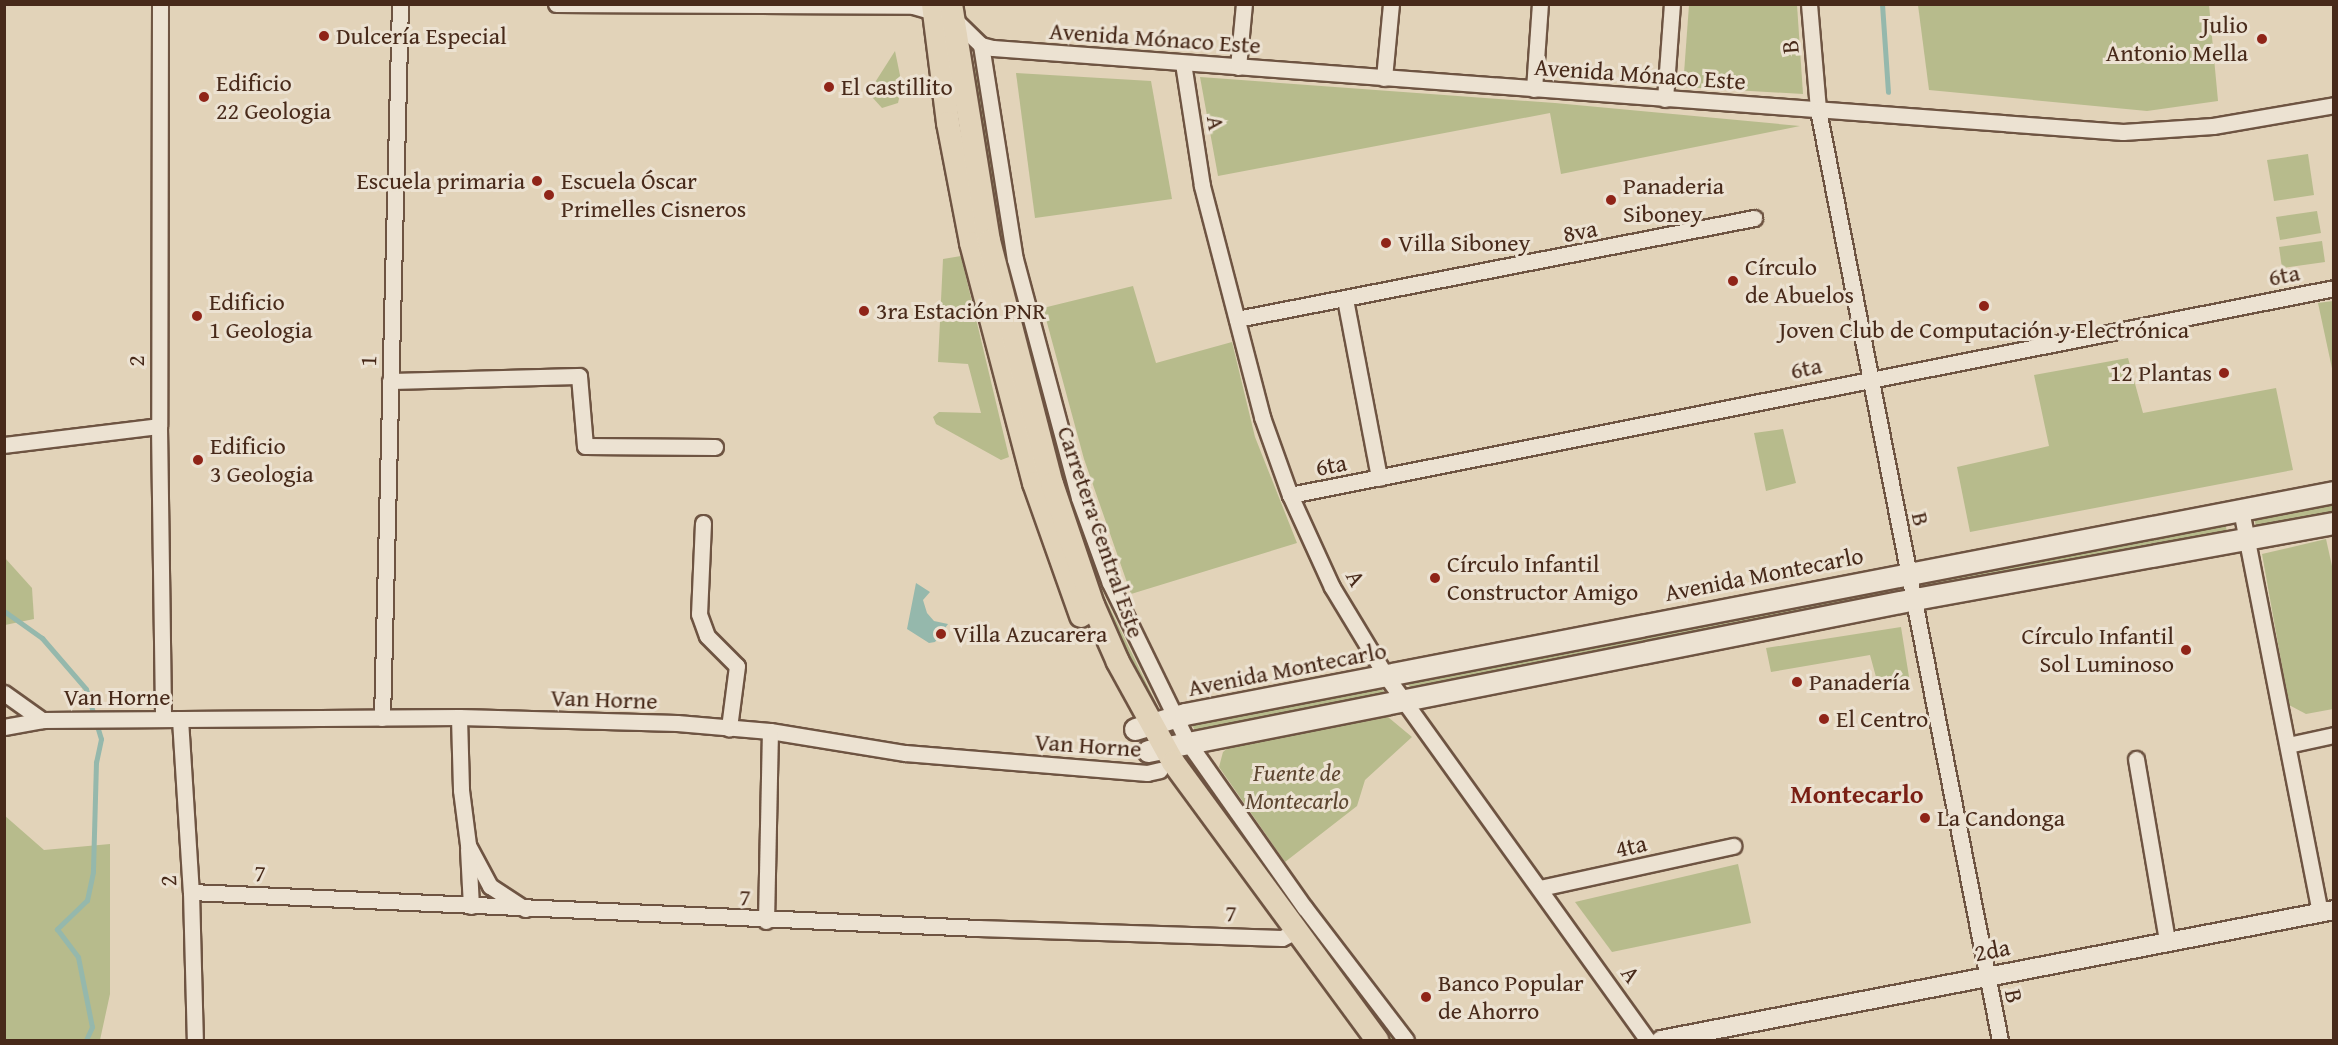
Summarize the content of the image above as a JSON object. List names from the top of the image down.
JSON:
{
  "streets": {
    "main road": ["Carretera Central Este", "Avenida Montecarlo"],
    "street": [
      "Avenida Mónaco Este",
      "B",
      "A",
      "8va",
      "6ta",
      "2",
      "1",
      "Van Horne",
      "4ta",
      "7",
      "2da"
    ]
  },
  "crossings": [
    ["Avenida Mónaco Este", "B"],
    ["Avenida Mónaco Este", "A"],
    ["B", "6ta"],
    ["B", "Avenida Montecarlo"],
    ["B", "2da"],
    ["A", "8va"],
    ["A", "6ta"],
    ["A", "Avenida Montecarlo"],
    ["A", "4ta"],
    ["2", "Van Horne"],
    ["2", "7"],
    ["1", "Van Horne"],
    ["Carretera Central Este", "Avenida Montecarlo"],
    ["Carretera Central Este", "Van Horne"],
    ["Carretera Central Este", "7"]
  ],
  "districts": ["Montecarlo"],
  "parks": ["Fuente de Montecarlo"],
  "places": [
    "Dulcería Especial",
    "Julio Antonio Mella",
    "El castillito",
    "Edificio 22 Geologia",
    "Escuela primaria",
    "Escuela Óscar Primelles Cisneros",
    "Panaderia Siboney",
    "Villa Siboney",
    "Círculo de Abuelos",
    "Joven Club de Computación y Electrónica",
    "3ra Estación PNR",
    "Edificio 1 Geologia",
    "12 Plantas",
    "Edificio 3 Geologia",
    "Círculo Infantil Constructor Amigo",
    "Villa Azucarera",
    "Círculo Infantil Sol Luminoso",
    "Panadería",
    "El Centro",
    "La Candonga",
    "Banco Popular de Ahorro"
  ]
}
